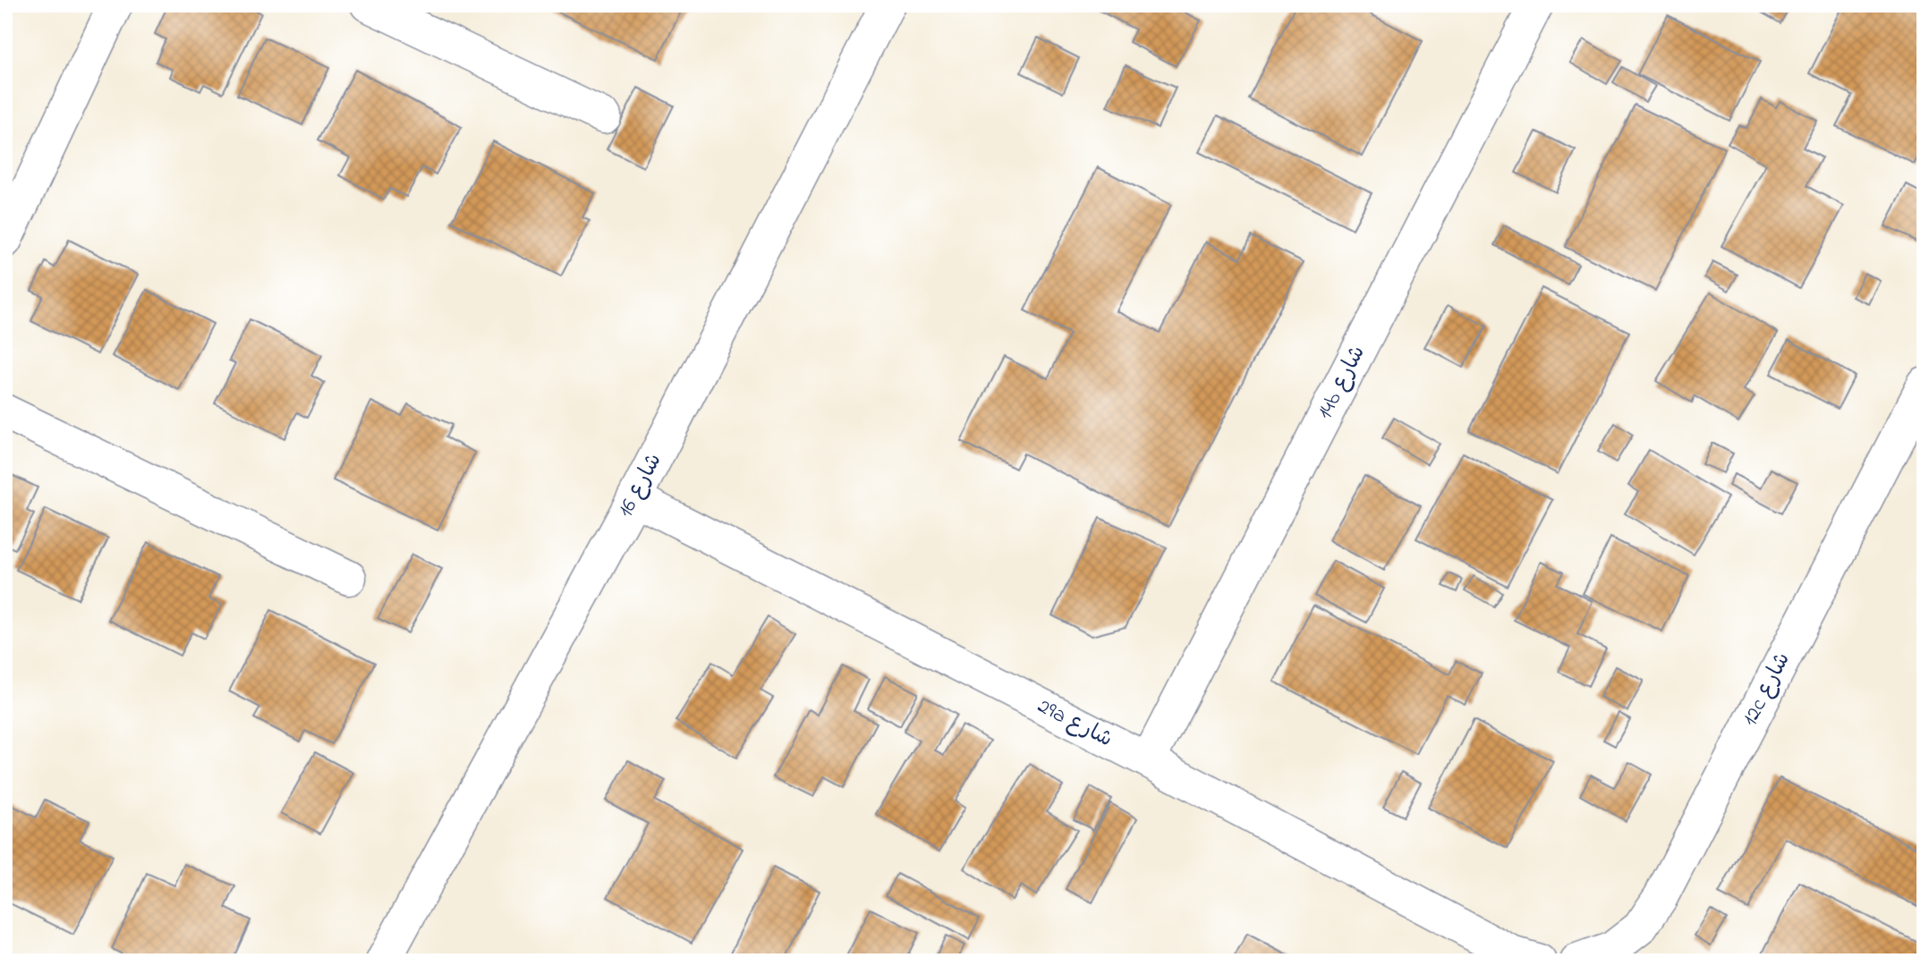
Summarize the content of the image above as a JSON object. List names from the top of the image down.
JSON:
{
  "streets": {
    "street": [
      "14b شارع",
      "شارع 16",
      "12c شارع",
      "29a شارع"
    ]
  },
  "crossings": [
    ["14b شارع", "29a شارع"],
    ["شارع 16", "29a شارع"]
  ]
}
